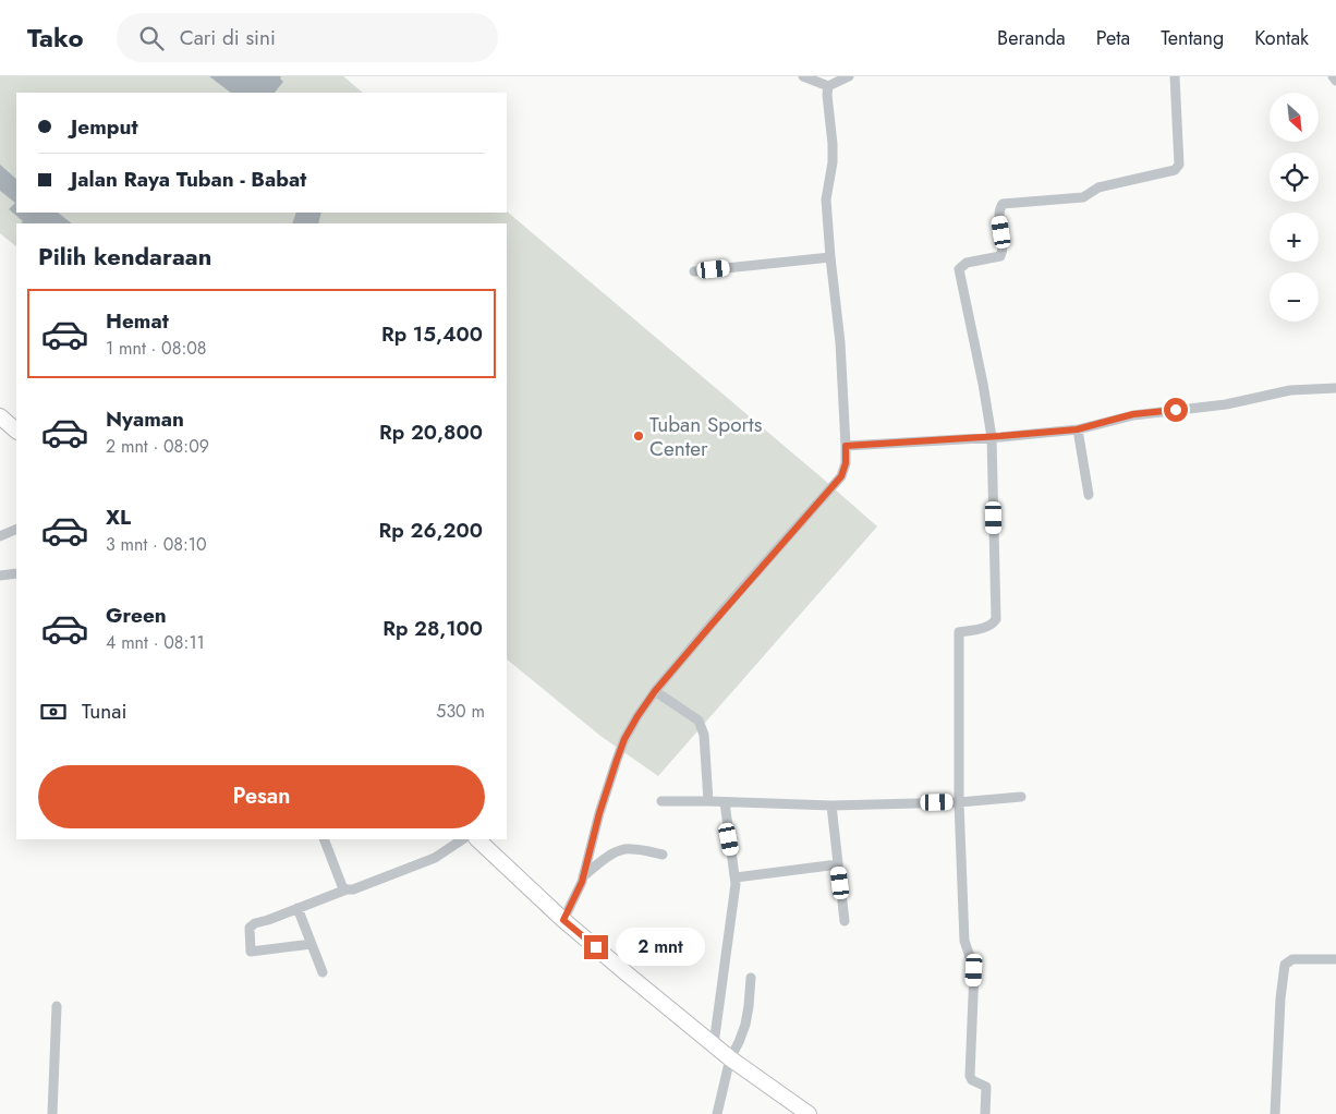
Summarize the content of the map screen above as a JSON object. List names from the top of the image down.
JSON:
{
  "places": ["Tuban Sports Center"],
  "north": "bottom right",
  "page": {
    "header": "Tako",
    "search": "Cari di sini",
    "nav": [
      "Beranda",
      "Peta",
      "Tentang",
      "Kontak"
    ],
    "map_buttons": ["+", "−"],
    "banner": ["Jemput", "Jalan Raya Tuban - Babat"],
    "heading": "Pilih kendaraan",
    "list": [
      {
        "name": "Hemat",
        "note": "1 mnt · 08:08",
        "value": "Rp 15,400"
      },
      {
        "name": "Nyaman",
        "note": "2 mnt · 08:09",
        "value": "Rp 20,800"
      },
      {
        "name": "XL",
        "note": "3 mnt · 08:10",
        "value": "Rp 26,200"
      },
      {
        "name": "Green",
        "note": "4 mnt · 08:11",
        "value": "Rp 28,100"
      }
    ],
    "pay": ["Tunai", "530 m"],
    "buttons": "Pesan",
    "bubble": "2 mnt"
  }
}
